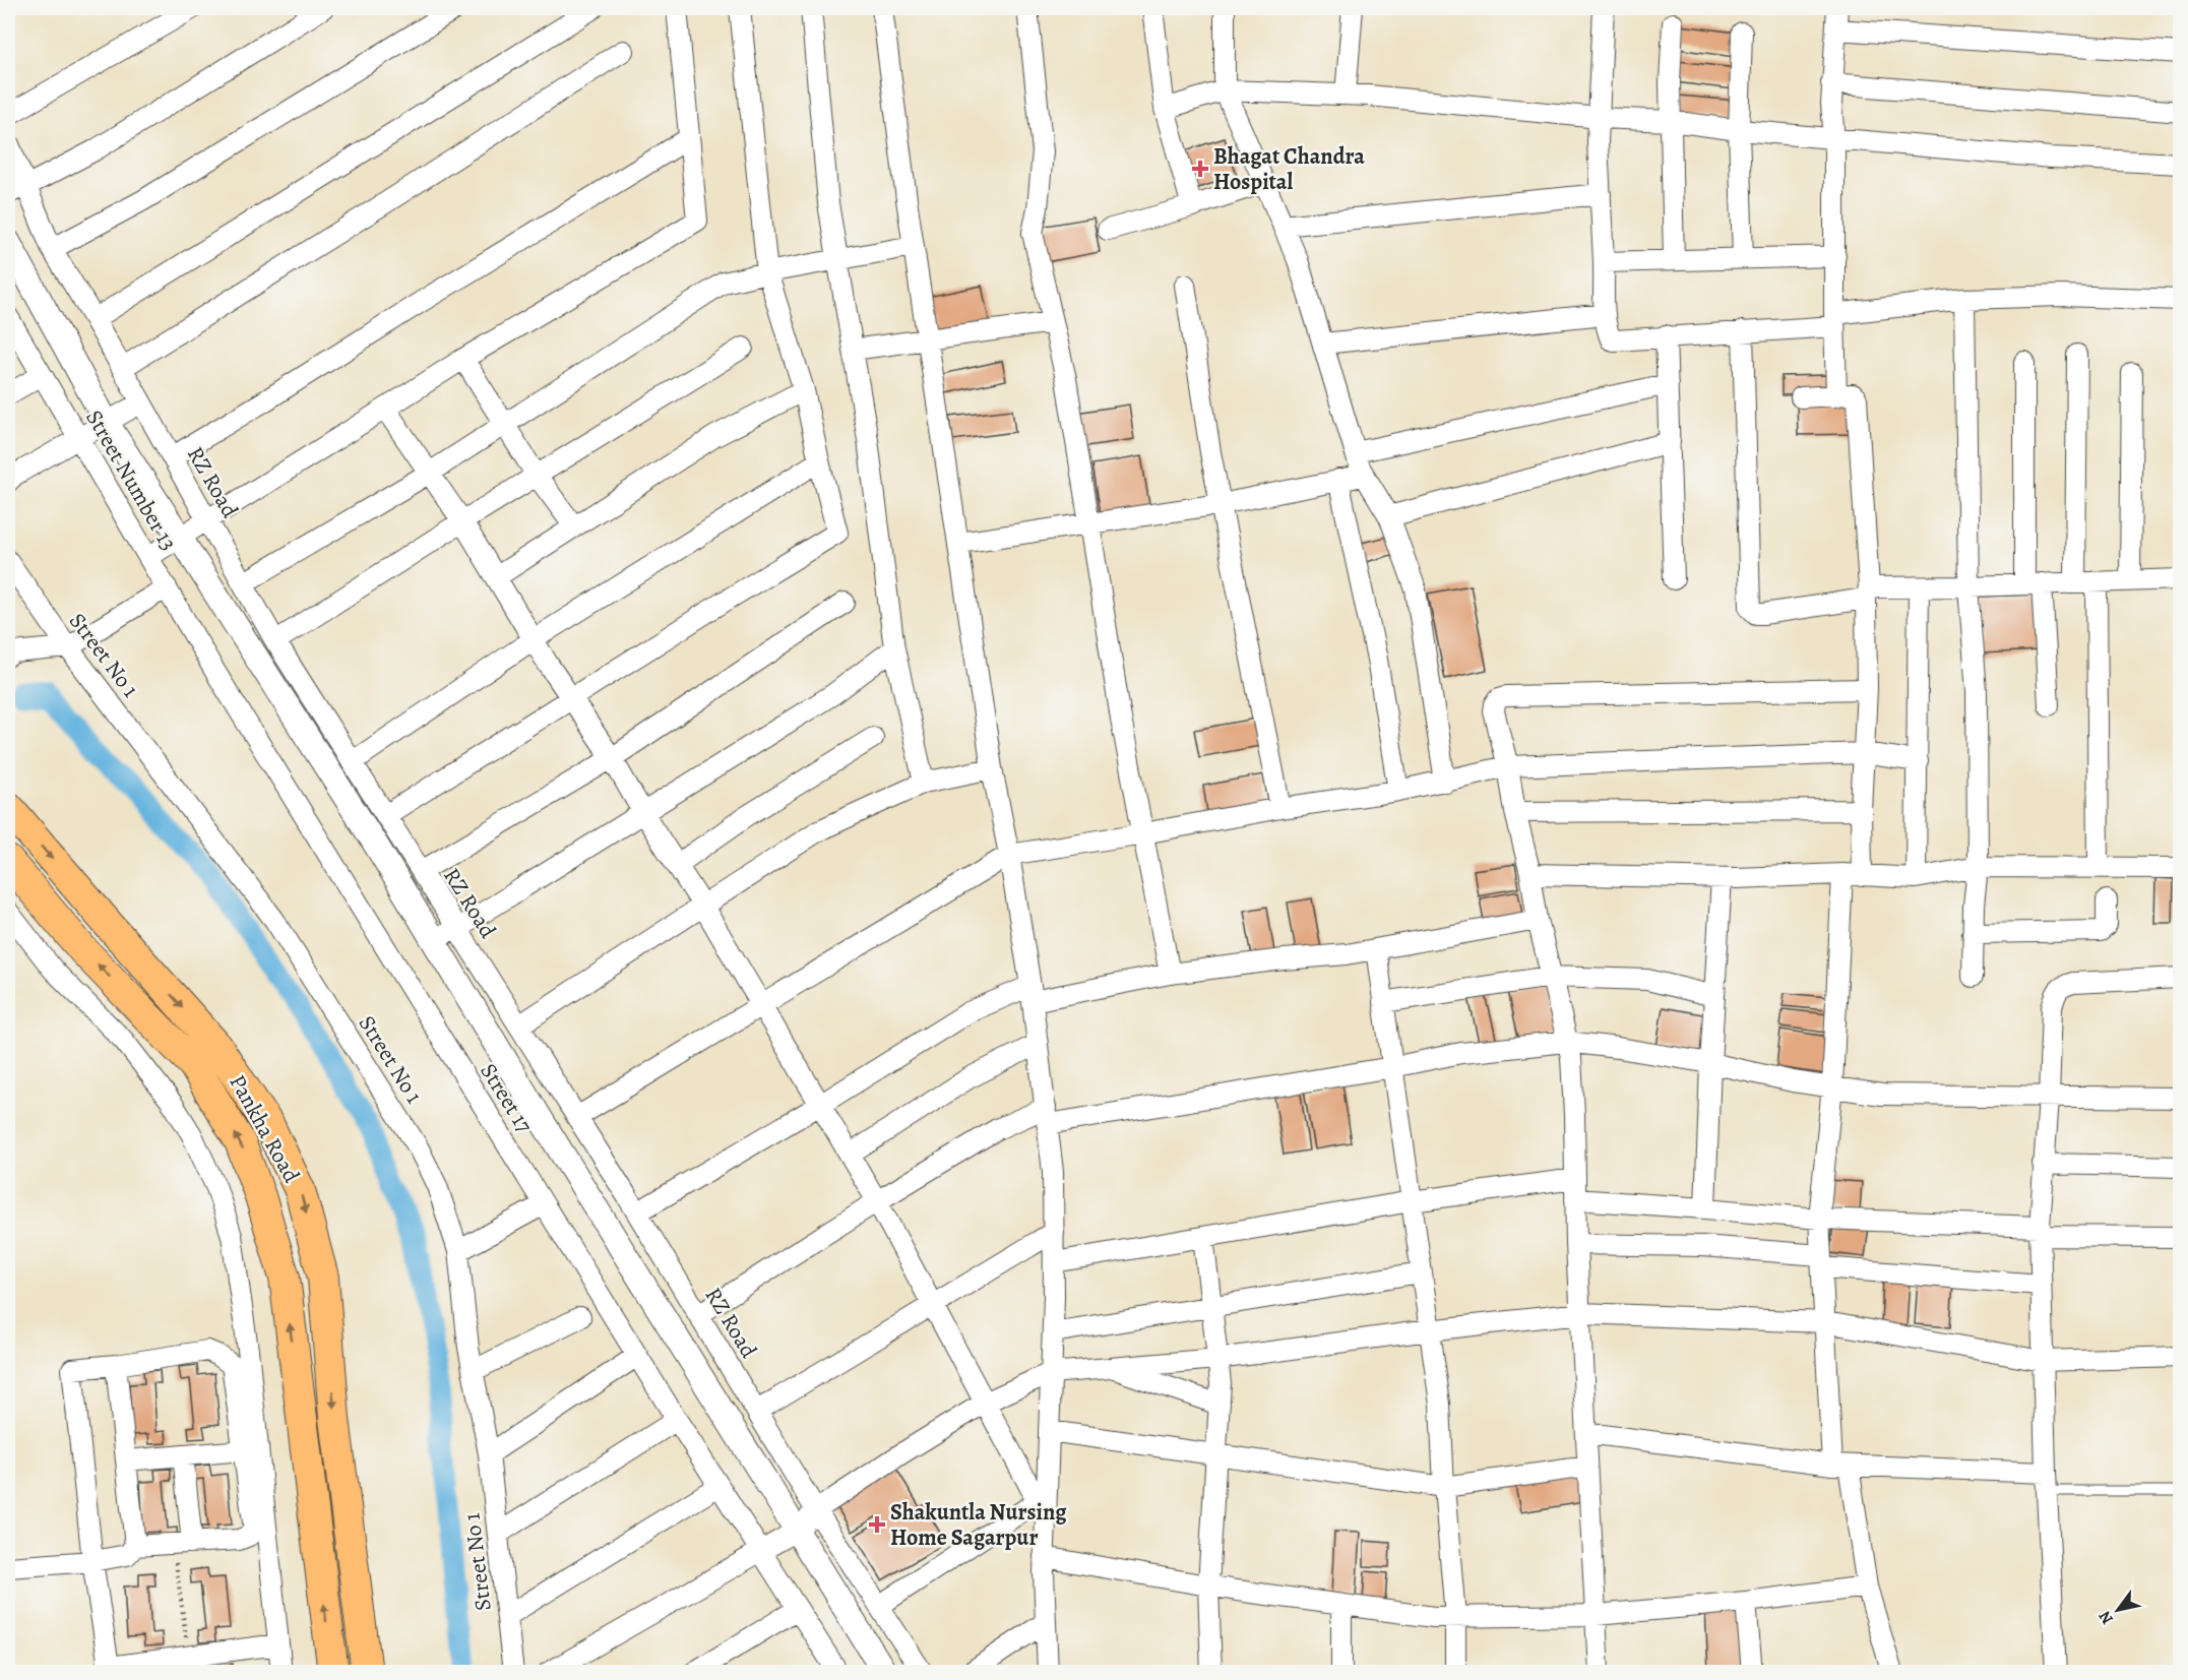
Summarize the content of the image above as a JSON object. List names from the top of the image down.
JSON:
{
  "streets": {
    "main road": ["Pankha Road"],
    "street": [
      "Street Number 13",
      "RZ Road",
      "Street No 1",
      "Street 17"
    ]
  },
  "crossings": [
    ["Street Number 13", "Street 17"]
  ],
  "places": {
    "health": ["Bhagat Chandra Hospital", "Shakuntla Nursing Home Sagarpur"]
  },
  "north": "bottom left"
}
